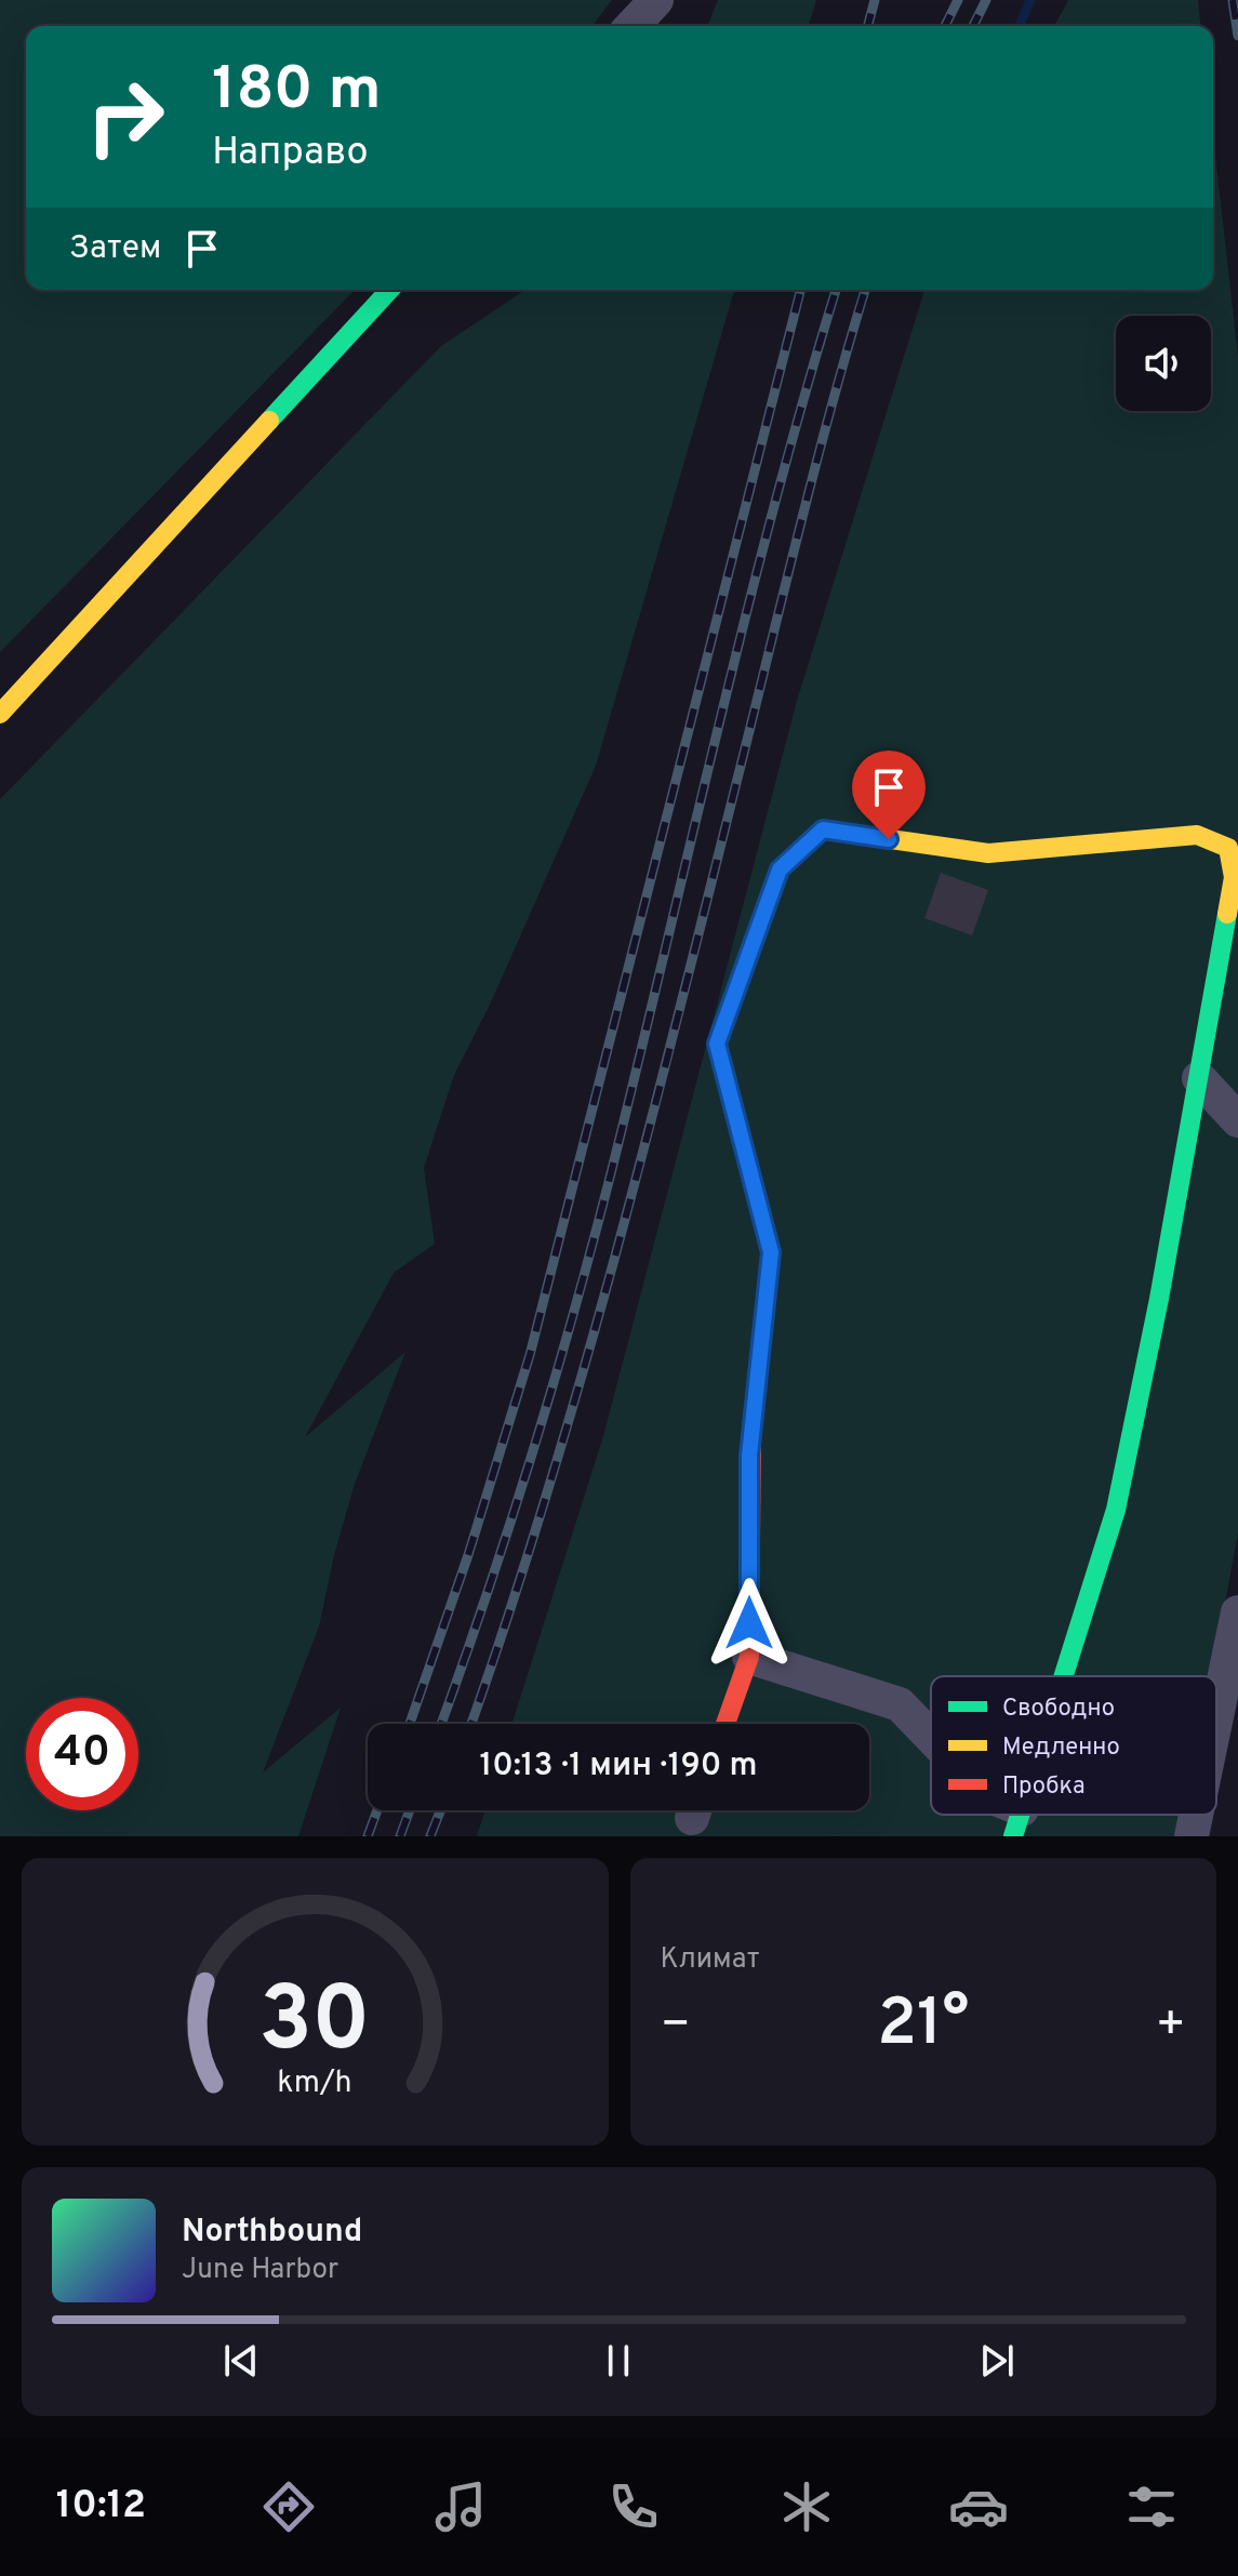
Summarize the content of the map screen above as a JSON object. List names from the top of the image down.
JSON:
{
  "legend": ["Свободно", "Медленно", "Пробка"],
  "page": {
    "turn": ["180 m", "Направо"],
    "then": "Затем",
    "limit": "40",
    "trip": "10:13 · 1 мин · 190 m",
    "tile": "Климат",
    "heat": ["−", "21°", "+"],
    "song": ["Northbound", "June Harbor"],
    "tabs": "10:12",
    "gauge": ["30", "km/h"]
  }
}
